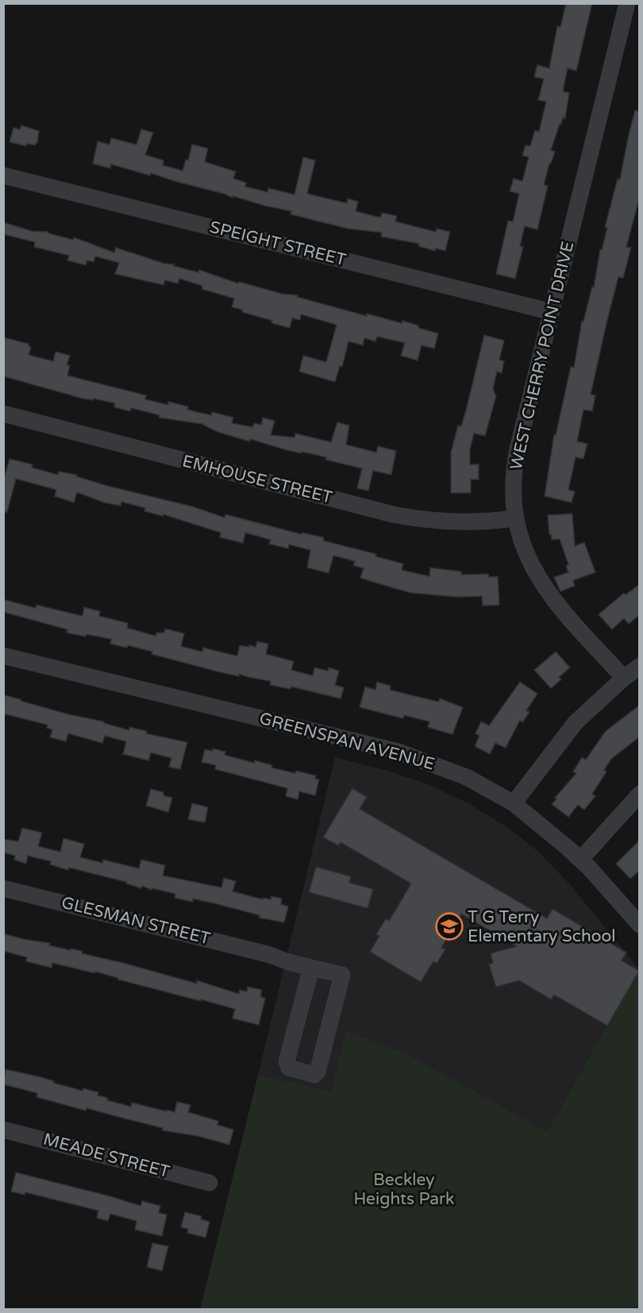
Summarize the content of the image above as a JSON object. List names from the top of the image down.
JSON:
{
  "streets": {
    "street": [
      "SPEIGHT STREET",
      "WEST CHERRY POINT DRIVE",
      "EMHOUSE STREET",
      "GREENSPAN AVENUE",
      "GLESMAN STREET",
      "MEADE STREET"
    ]
  },
  "crossings": [
    ["SPEIGHT STREET", "WEST CHERRY POINT DRIVE"],
    ["WEST CHERRY POINT DRIVE", "EMHOUSE STREET"]
  ],
  "parks": ["Beckley Heights Park"],
  "places": {
    "school or university": ["T G Terry Elementary School"]
  }
}
